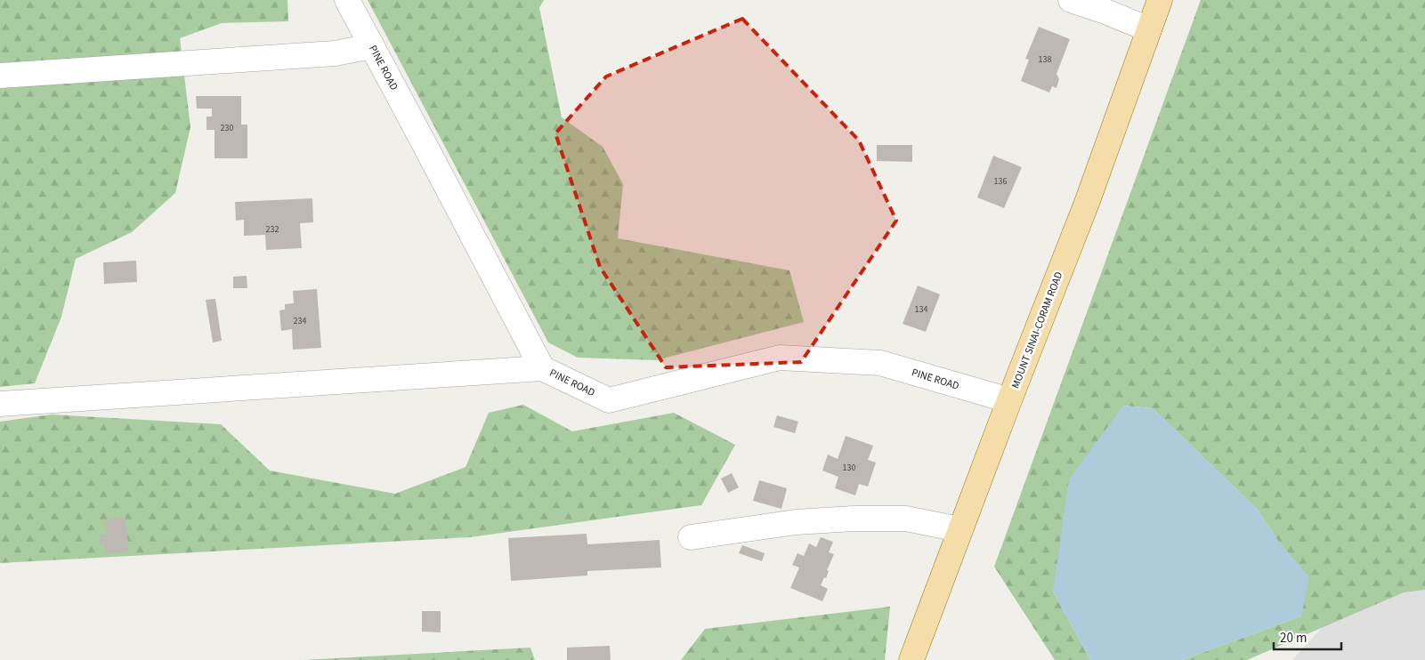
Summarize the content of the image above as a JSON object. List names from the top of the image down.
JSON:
{
  "streets": {
    "main road": ["MOUNT SINAI-CORAM ROAD"],
    "street": ["PINE ROAD"]
  },
  "crossings": [
    ["PINE ROAD", "MOUNT SINAI-CORAM ROAD"]
  ],
  "house_numbers": [
    "138",
    "230",
    "136",
    "232",
    "134",
    "234",
    "130"
  ],
  "scale_bar": "20 m"
}
